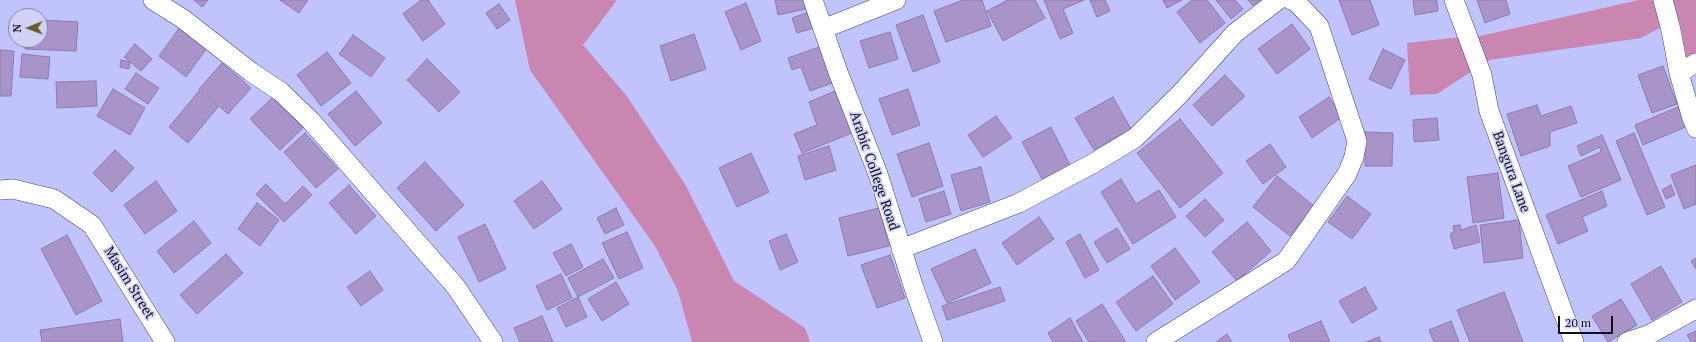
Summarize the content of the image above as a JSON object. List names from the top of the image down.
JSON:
{
  "streets": {
    "street": ["Arabic College Road", "Bangura Lane", "Masim Street"]
  },
  "scale_bar": "20 m",
  "north": "left"
}
